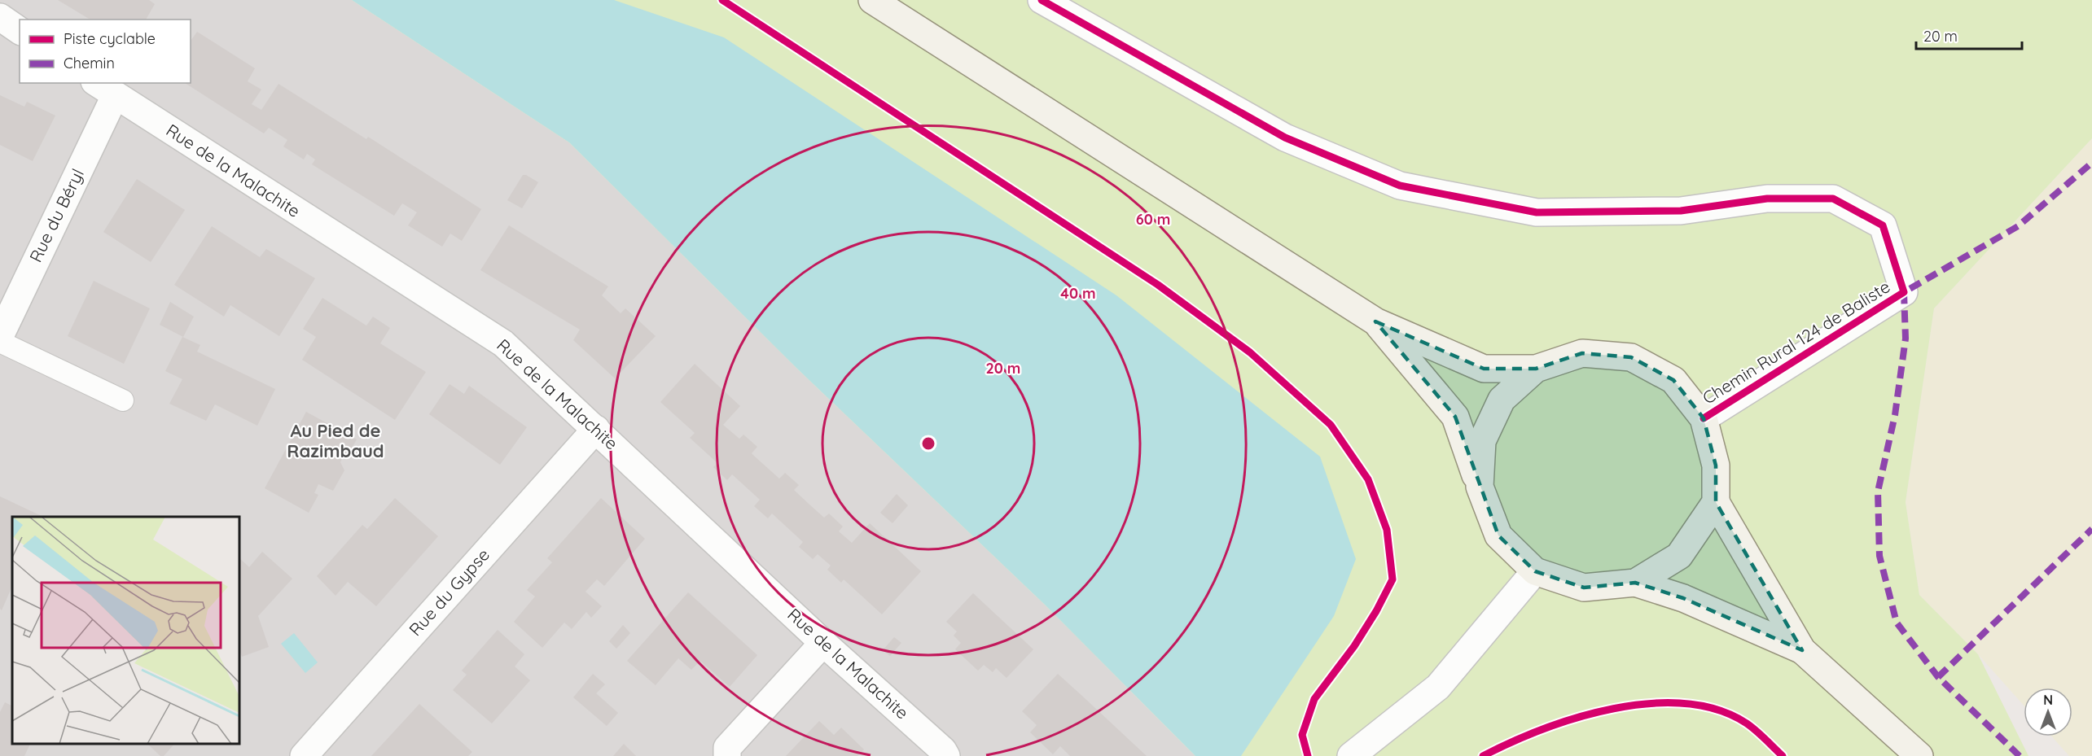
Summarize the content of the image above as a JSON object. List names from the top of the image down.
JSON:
{
  "streets": {
    "street": [
      "Rue de la Malachite",
      "Rue du Béryl",
      "Chemin Rural 124 de Baliste",
      "Rue du Gypse"
    ]
  },
  "crossings": [
    ["Rue de la Malachite", "Rue du Béryl"],
    ["Rue de la Malachite", "Rue du Gypse"]
  ],
  "districts": ["Au Pied de Razimbaud"],
  "legend": ["Piste cyclable", "Chemin"],
  "scale_bar": "20 m",
  "north": "top",
  "rings": ["60 m", "40 m", "20 m"]
}
